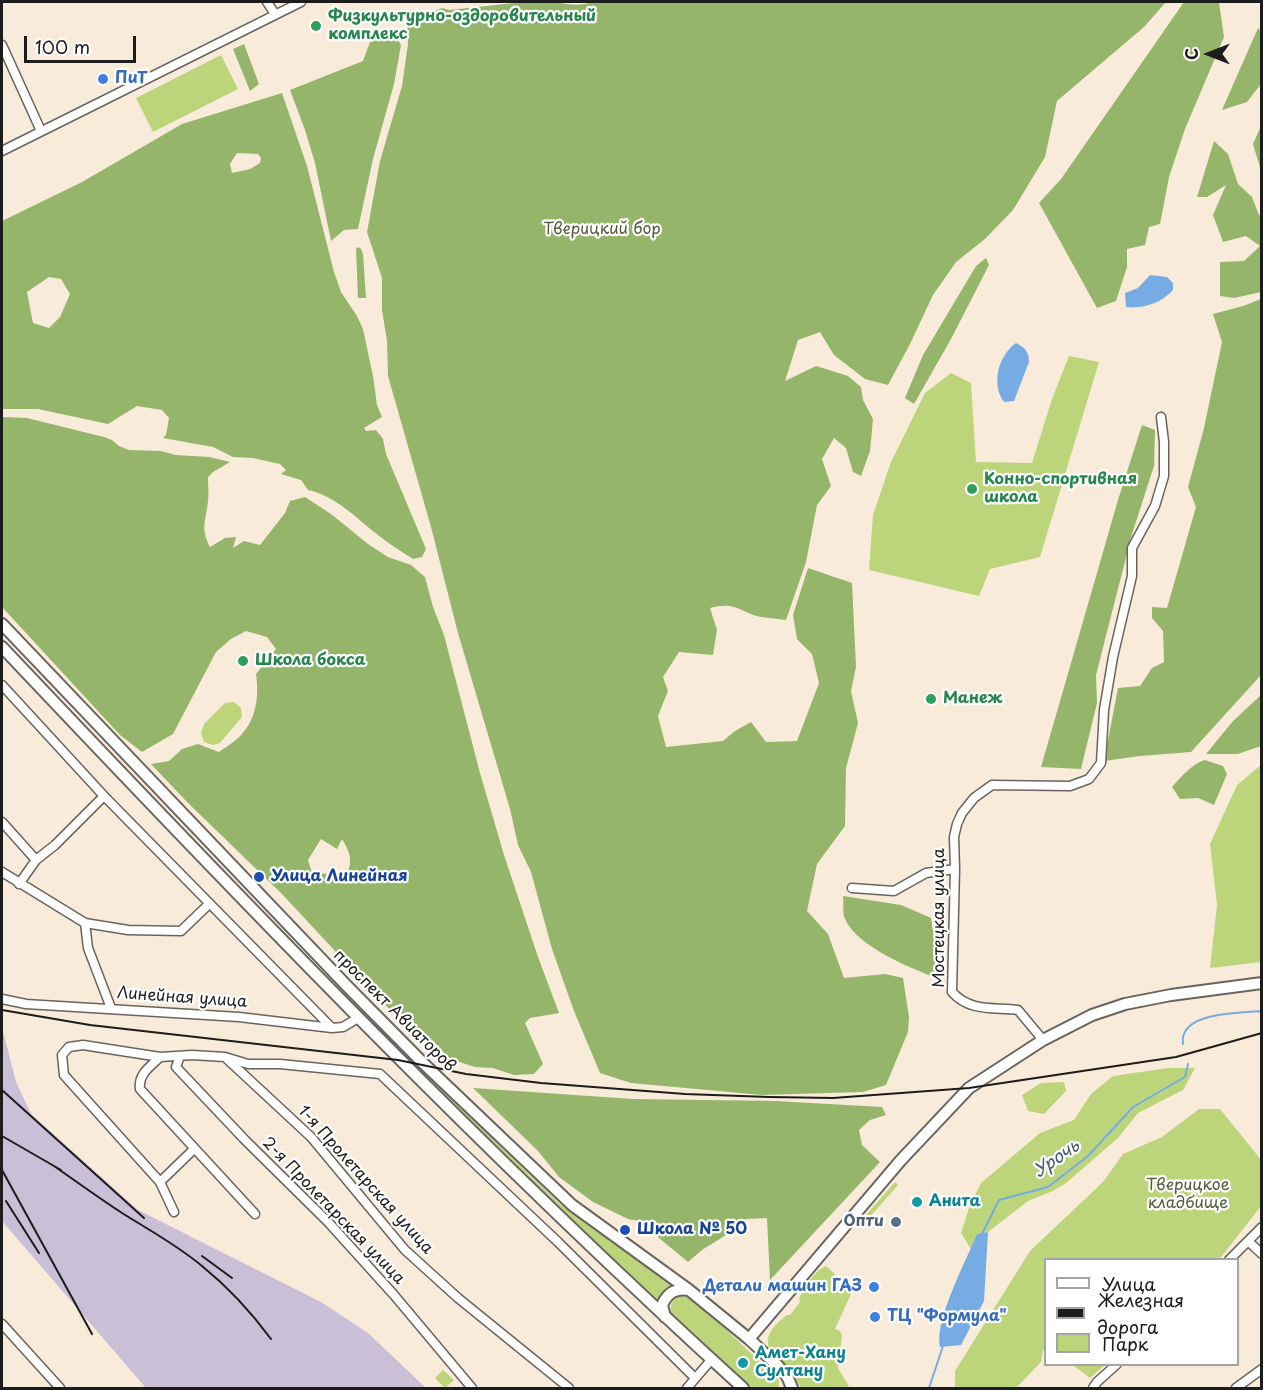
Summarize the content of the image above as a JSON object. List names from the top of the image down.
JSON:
{
  "streets": {
    "main road": ["проспект Авиаторов"],
    "street": [
      "Мостецкая улица",
      "Линейная улица",
      "1-я Пролетарская улица",
      "2-я Пролетарская улица"
    ]
  },
  "crossings": [
    ["Линейная улица", "проспект Авиаторов"]
  ],
  "water": ["Урочь"],
  "parks": ["Тверицкий бор", "Тверицкое кладбище"],
  "places": [
    "Физкультурно-оздоровительный комплекс",
    "ПиТ",
    "Конно-спортивная школа",
    "Школа бокса",
    "Манеж",
    "Улица Линейная",
    "Анита",
    "Опти",
    "Школа № 50",
    "Детали машин ГАЗ",
    "ТЦ \"Формула\"",
    "Амет-Хану Султану"
  ],
  "legend": ["Улица", "Железная дорога", "Парк"],
  "scale_bar": "100 m",
  "north": "left"
}
